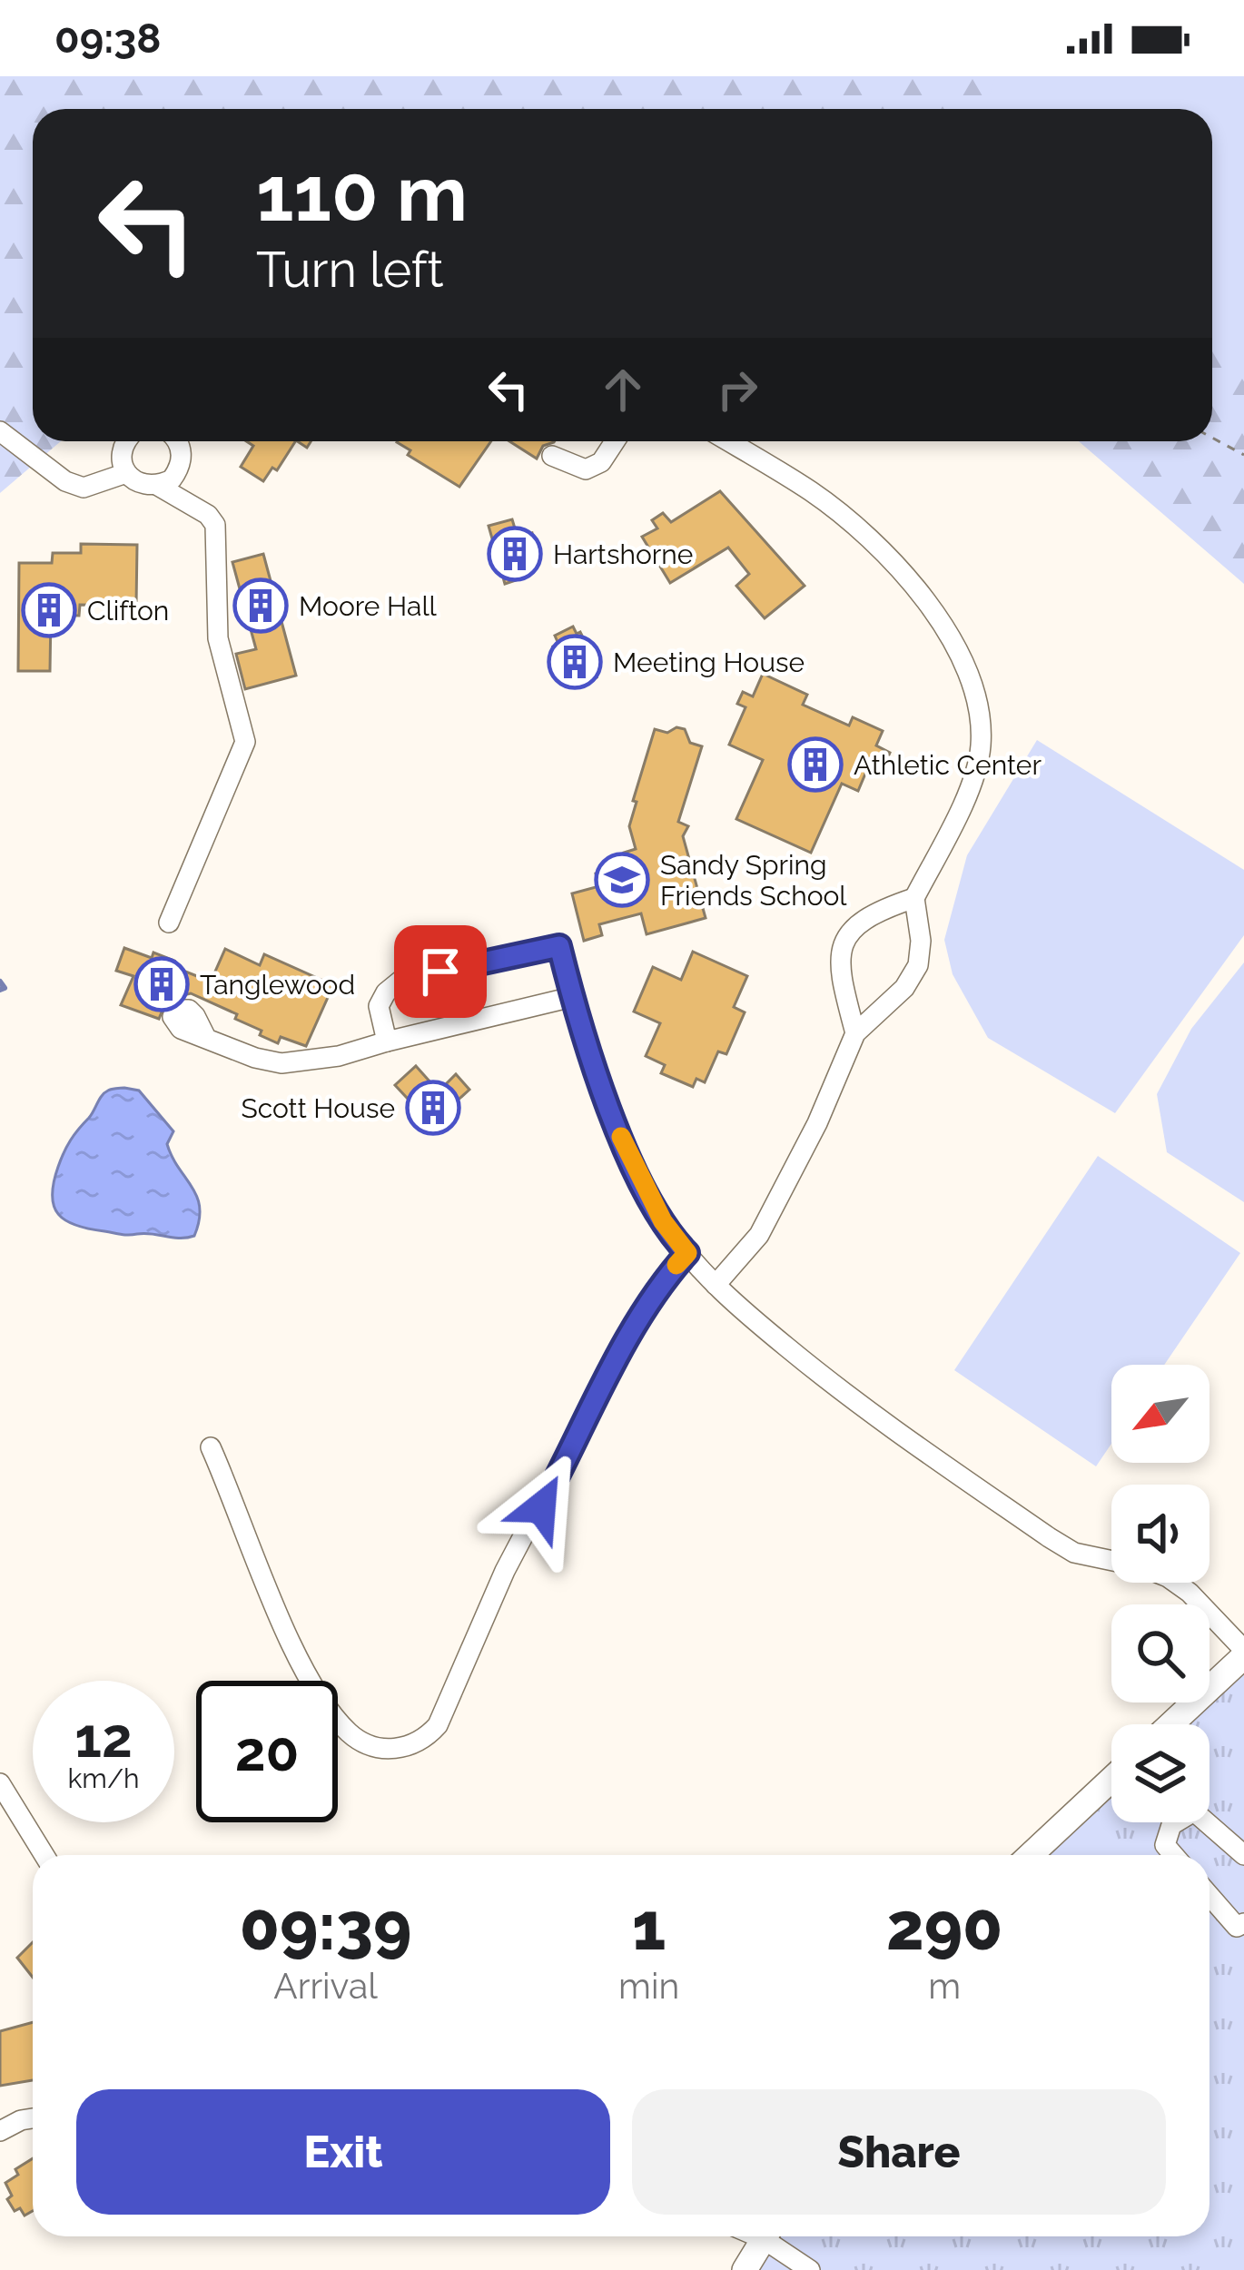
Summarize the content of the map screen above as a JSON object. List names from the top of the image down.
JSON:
{
  "places": {
    "building": [
      "Hartshorne",
      "Moore Hall",
      "Clifton",
      "Meeting House",
      "Athletic Center",
      "Tanglewood",
      "Scott House"
    ],
    "school or university": ["Sandy Spring Friends School"]
  },
  "north": "bottom left",
  "page": {
    "status": "09:38",
    "turn": ["110 m", "Turn left"],
    "speed": "12 km/h",
    "limit": "20",
    "eta": [
      "09:39",
      "Arrival",
      "1",
      "min",
      "290",
      "m"
    ],
    "buttons": ["Exit", "Share"]
  }
}
